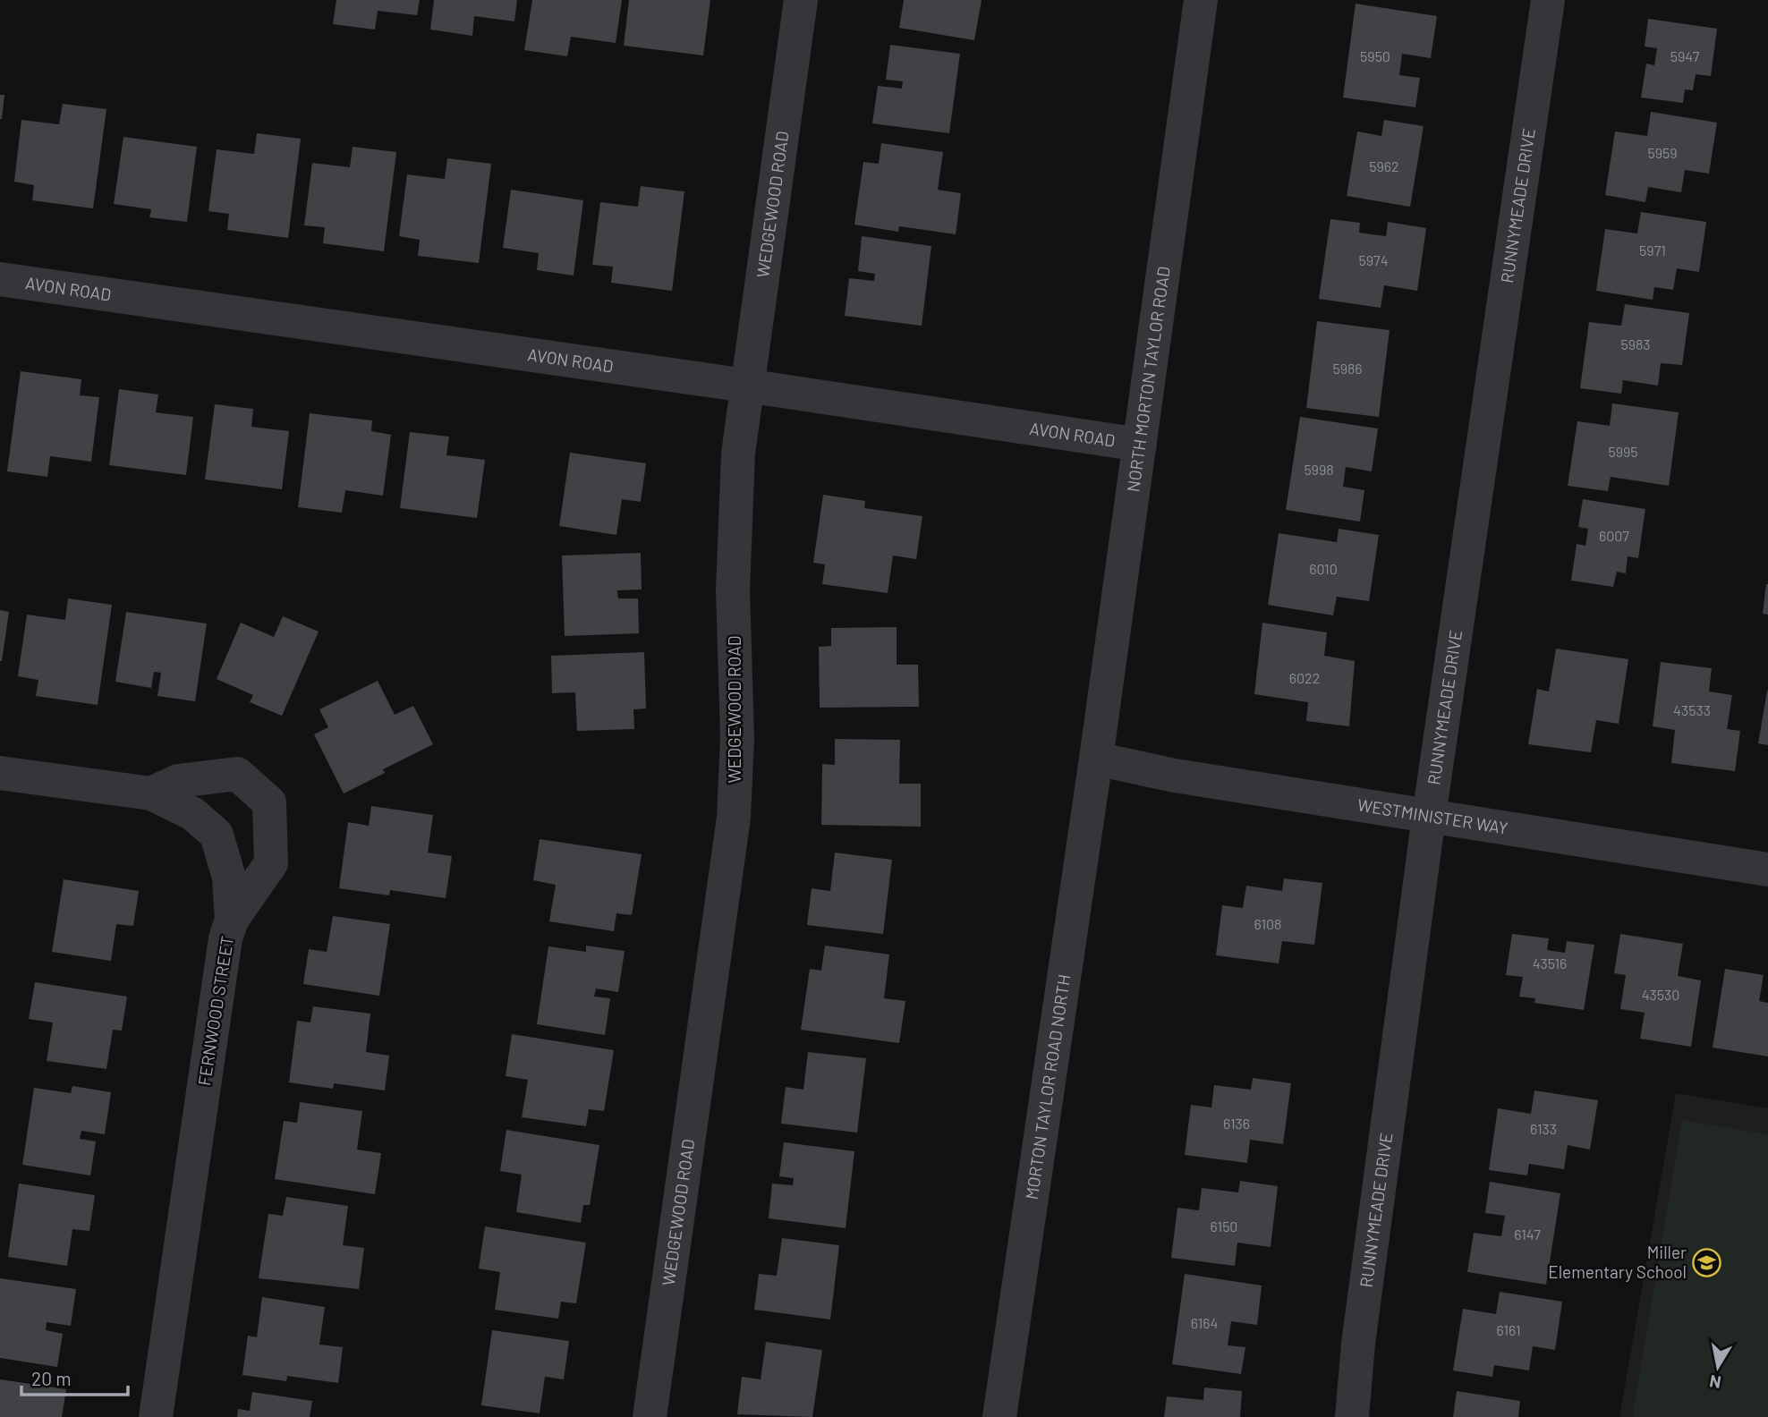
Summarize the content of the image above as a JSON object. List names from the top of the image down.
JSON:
{
  "streets": {
    "street": [
      "WEDGEWOOD ROAD",
      "RUNNYMEADE DRIVE",
      "AVON ROAD",
      "NORTH MORTON TAYLOR ROAD",
      "WESTMINISTER WAY",
      "FERNWOOD STREET",
      "MORTON TAYLOR ROAD NORTH"
    ]
  },
  "crossings": [
    ["WEDGEWOOD ROAD", "AVON ROAD"],
    ["RUNNYMEADE DRIVE", "WESTMINISTER WAY"],
    ["AVON ROAD", "NORTH MORTON TAYLOR ROAD"],
    ["NORTH MORTON TAYLOR ROAD", "WESTMINISTER WAY"],
    ["NORTH MORTON TAYLOR ROAD", "MORTON TAYLOR ROAD NORTH"],
    ["WESTMINISTER WAY", "MORTON TAYLOR ROAD NORTH"]
  ],
  "places": {
    "school or university": ["Miller Elementary School"]
  },
  "house_numbers": [
    "5950",
    "5947",
    "5959",
    "5962",
    "5971",
    "5974",
    "5983",
    "5986",
    "5995",
    "5998",
    "6007",
    "6010",
    "6022",
    "43533",
    "6108",
    "43516",
    "43530",
    "6136",
    "6133",
    "6150",
    "6147",
    "6164",
    "6161"
  ],
  "scale_bar": "20 m",
  "north": "bottom"
}
